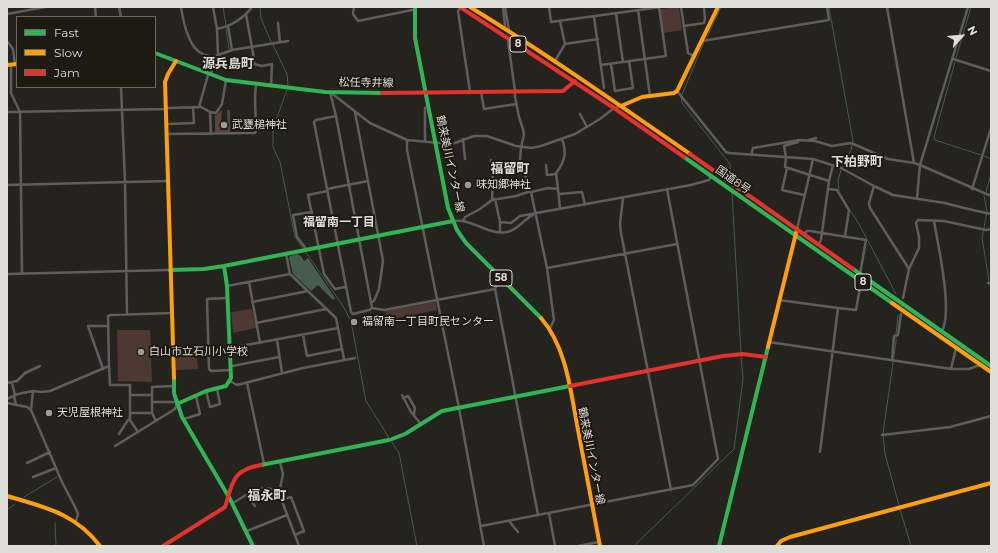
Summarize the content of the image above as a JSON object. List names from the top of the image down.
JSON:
{
  "streets": {
    "main road": [
      "8",
      "松任寺井線",
      "鶴来美川インター線",
      "国道8号",
      "58"
    ]
  },
  "crossings": [
    ["松任寺井線", "鶴来美川インター線"],
    ["松任寺井線", "国道8号"]
  ],
  "districts": [
    "源兵島町",
    "下柏野町",
    "福留町",
    "福留南一丁目",
    "福永町"
  ],
  "places": [
    "武甕槌神社",
    "味知郷神社",
    "福留南一丁目町民センター",
    "白山市立石川小学校",
    "天児屋根神社"
  ],
  "legend": ["Fast", "Slow", "Jam"],
  "north": "top right"
}
